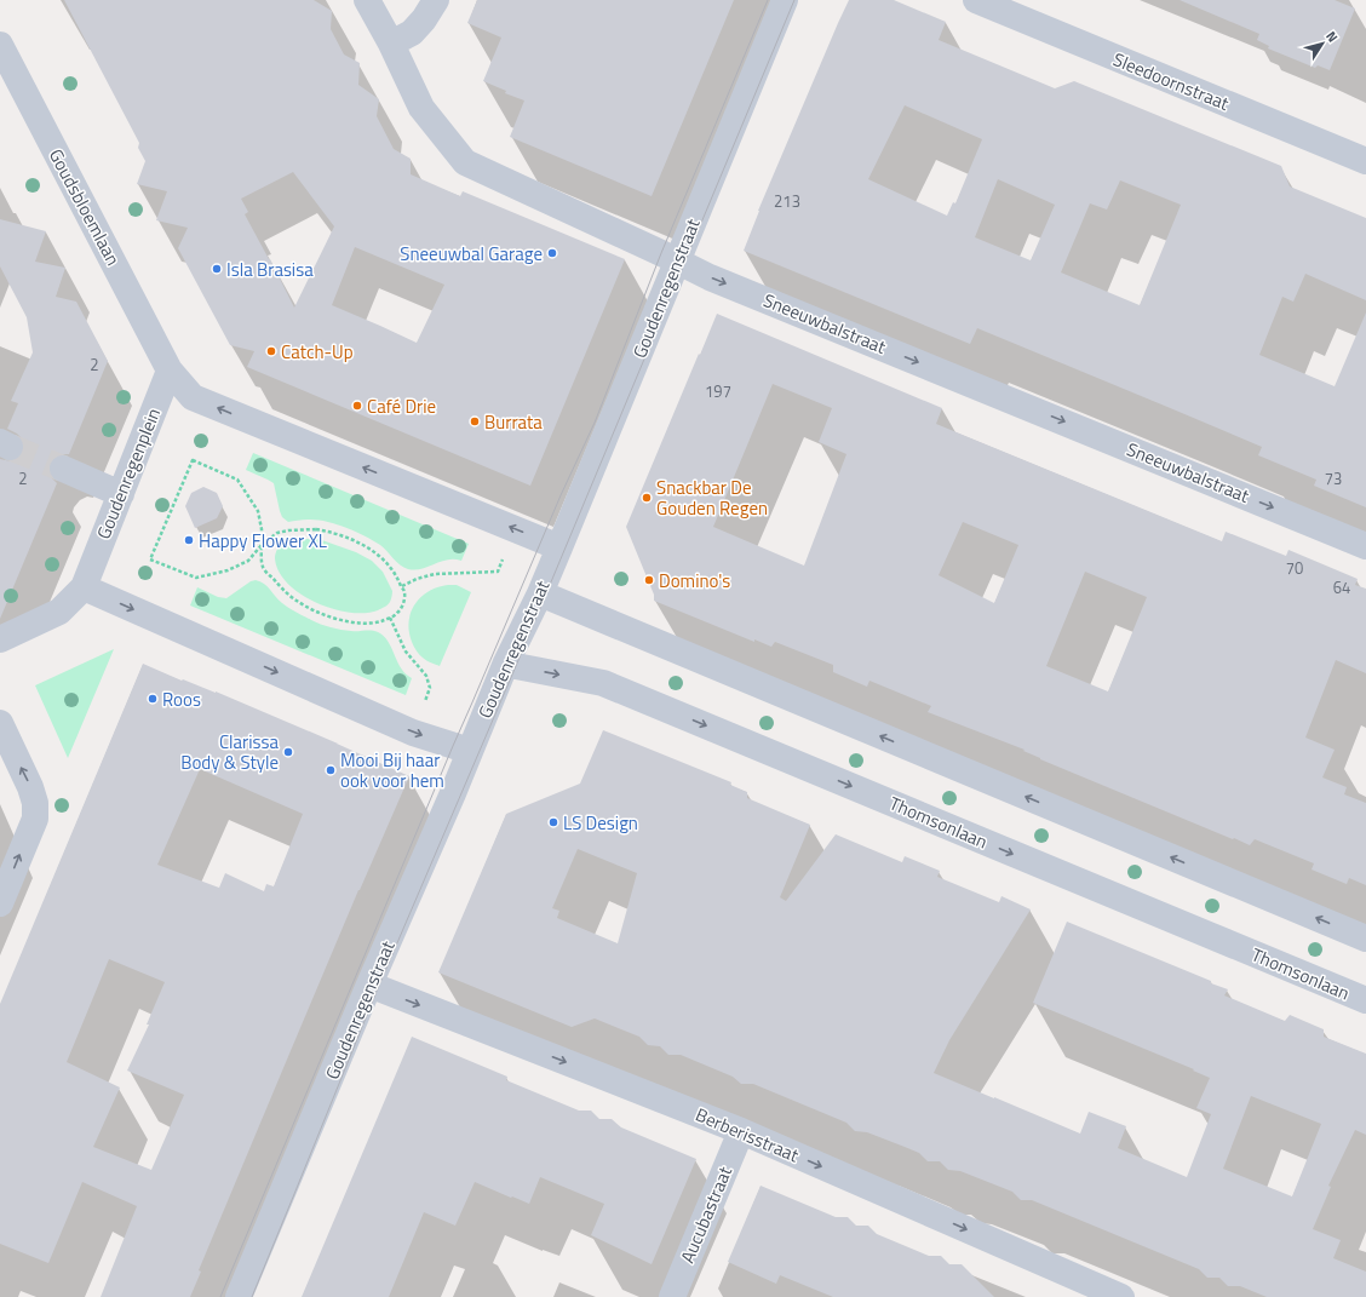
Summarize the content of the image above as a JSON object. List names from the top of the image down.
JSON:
{
  "streets": {
    "street": [
      "Sleedoornstraat",
      "Goudsbloemlaan",
      "Goudenregenstraat",
      "Sneeuwbalstraat",
      "Goudenregenplein",
      "Thomsonlaan",
      "Berberisstraat",
      "Aucubastraat"
    ]
  },
  "crossings": [
    ["Goudsbloemlaan", "Goudenregenplein"],
    ["Goudenregenstraat", "Sneeuwbalstraat"],
    ["Goudenregenstraat", "Thomsonlaan"],
    ["Goudenregenstraat", "Berberisstraat"],
    ["Berberisstraat", "Aucubastraat"]
  ],
  "one_way": ["Sneeuwbalstraat", "Berberisstraat"],
  "places": [
    "Sneeuwbal Garage",
    "Isla Brasisa",
    "Catch-Up",
    "Café Drie",
    "Burrata",
    "Snackbar De Gouden Regen",
    "Happy Flower XL",
    "Domino's",
    "Roos",
    "Clarissa Body & Style",
    "Mooi Bij haar ook voor hem",
    "LS Design"
  ],
  "house_numbers": [
    "213",
    "2",
    "197",
    "2",
    "73",
    "70",
    "64"
  ],
  "north": "top right"
}
